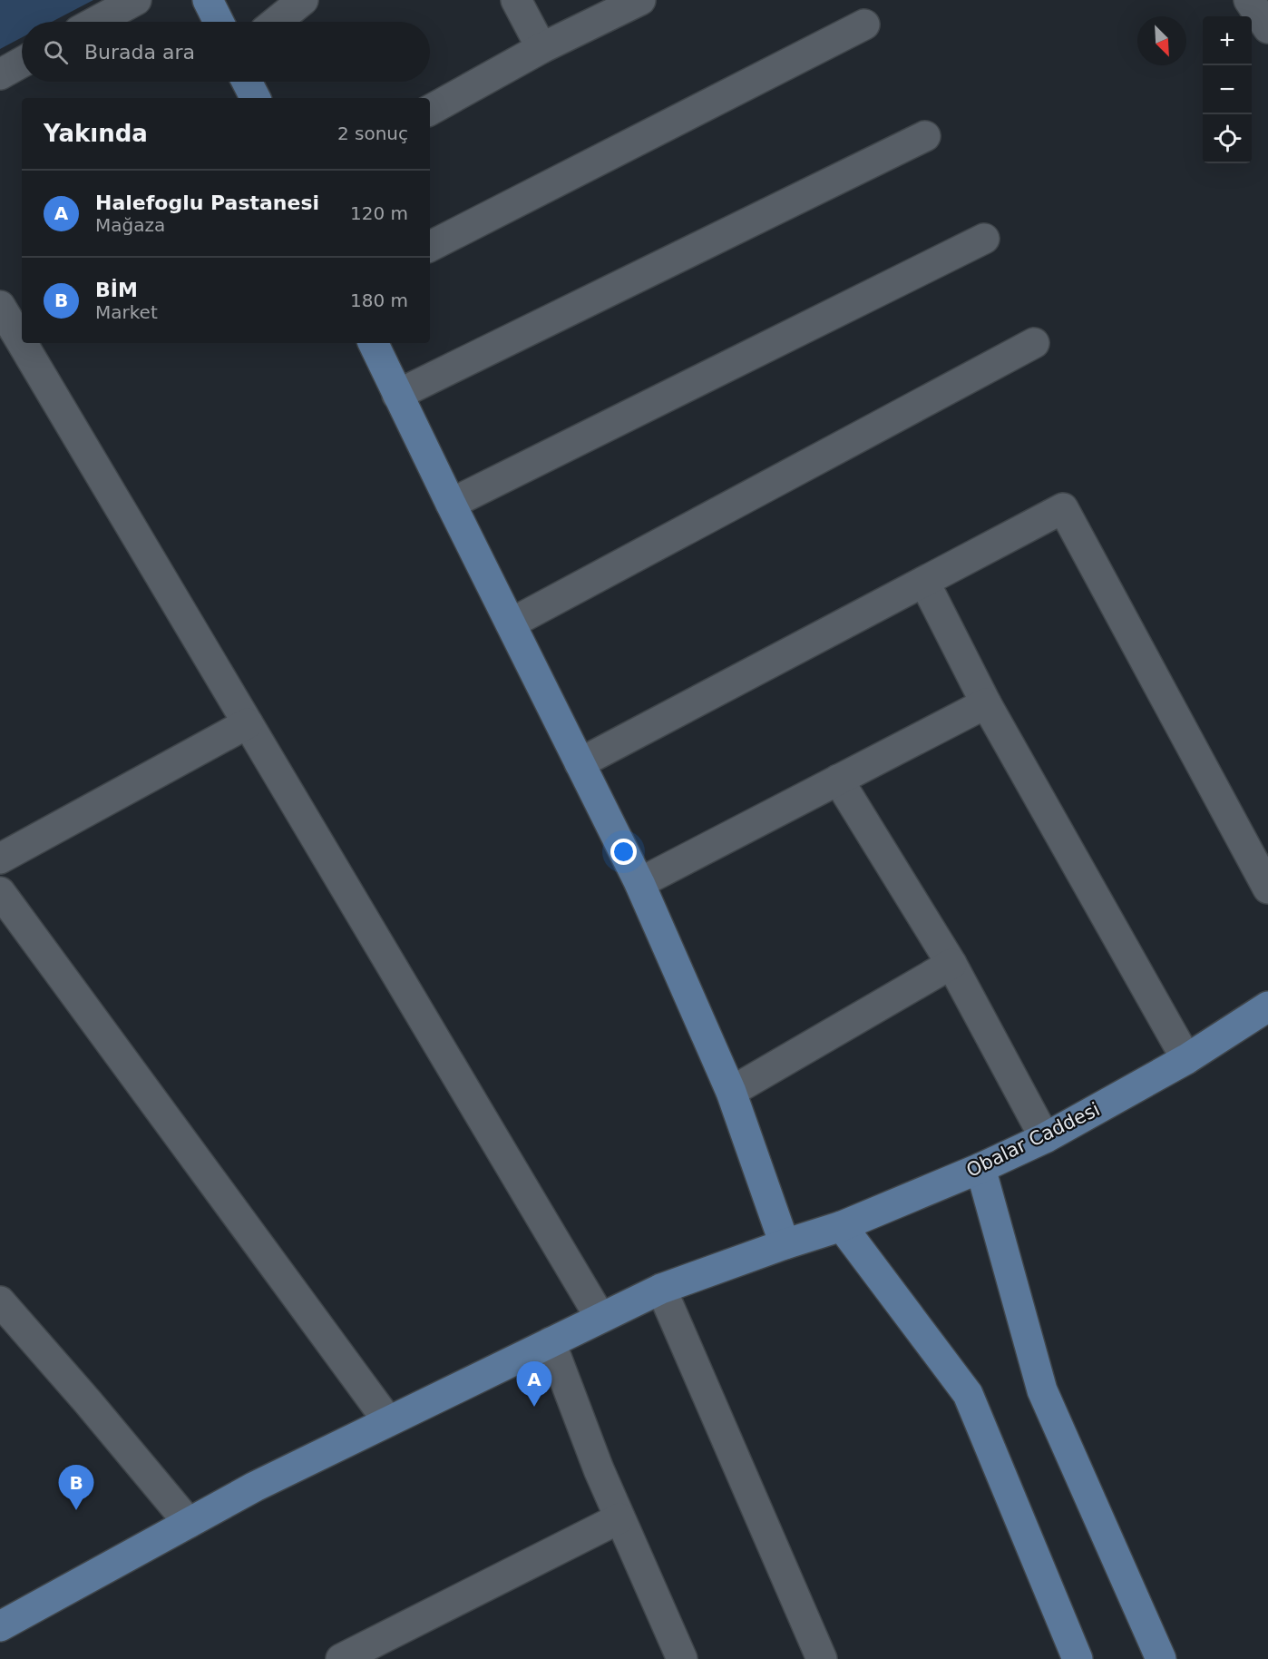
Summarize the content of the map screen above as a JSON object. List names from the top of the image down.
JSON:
{
  "streets": {
    "main road": ["Obalar Caddesi"]
  },
  "north": "bottom right",
  "page": {
    "map_buttons": ["+", "−"],
    "search": "Burada ara",
    "heading": ["Yakında", "2 sonuç"],
    "list": [
      {
        "mark": "A",
        "name": "Halefoglu Pastanesi",
        "note": "Mağaza",
        "value": "120 m"
      },
      {
        "mark": "B",
        "name": "BİM",
        "note": "Market",
        "value": "180 m"
      }
    ],
    "pins": ["A", "B"]
  }
}
